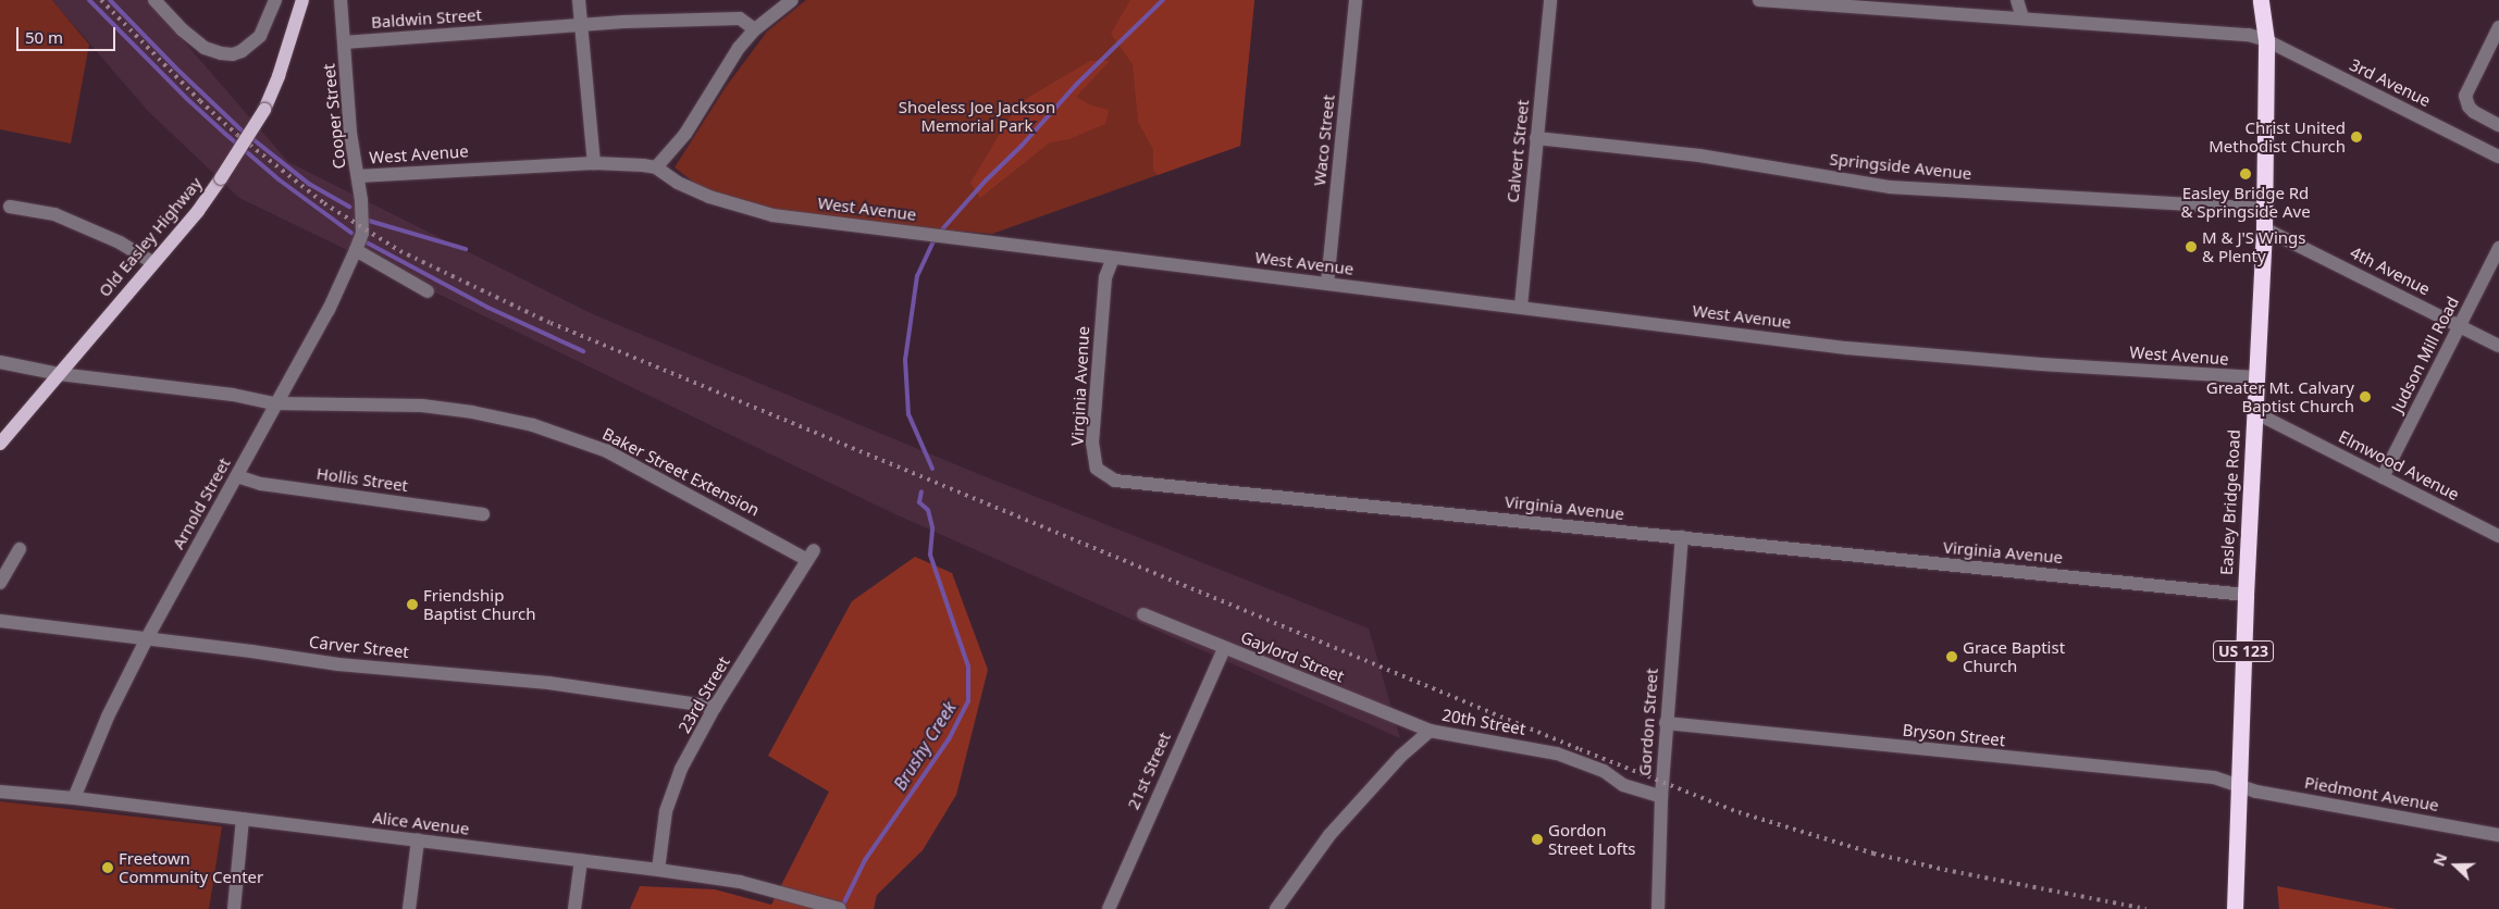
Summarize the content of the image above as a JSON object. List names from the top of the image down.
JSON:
{
  "streets": {
    "highway": ["Easley Bridge Road", "US 123"],
    "main road": ["Old Easley Highway"],
    "street": [
      "Baldwin Street",
      "3rd Avenue",
      "Cooper Street",
      "Waco Street",
      "Calvert Street",
      "West Avenue",
      "Springside Avenue",
      "4th Avenue",
      "Judson Mill Road",
      "Virginia Avenue",
      "Elmwood Avenue",
      "Baker Street Extension",
      "Hollis Street",
      "Arnold Street",
      "Carver Street",
      "Gaylord Street",
      "23rd Street",
      "20th Street",
      "Gordon Street",
      "Bryson Street",
      "21st Street",
      "Piedmont Avenue",
      "Alice Avenue"
    ]
  },
  "crossings": [
    ["Baldwin Street", "Cooper Street"],
    ["3rd Avenue", "Easley Bridge Road"],
    ["Cooper Street", "West Avenue"],
    ["Cooper Street", "Arnold Street"],
    ["Waco Street", "West Avenue"],
    ["Calvert Street", "West Avenue"],
    ["Calvert Street", "Springside Avenue"],
    ["West Avenue", "Virginia Avenue"],
    ["West Avenue", "Easley Bridge Road"],
    ["Springside Avenue", "Easley Bridge Road"],
    ["Old Easley Highway", "Baker Street Extension"],
    ["4th Avenue", "Judson Mill Road"],
    ["4th Avenue", "Easley Bridge Road"],
    ["Judson Mill Road", "Elmwood Avenue"],
    ["Virginia Avenue", "Easley Bridge Road"],
    ["Virginia Avenue", "Gordon Street"],
    ["Elmwood Avenue", "Easley Bridge Road"],
    ["Baker Street Extension", "Arnold Street"],
    ["Baker Street Extension", "23rd Street"],
    ["Hollis Street", "Arnold Street"],
    ["Easley Bridge Road", "Bryson Street"],
    ["Easley Bridge Road", "Piedmont Avenue"],
    ["Arnold Street", "Carver Street"],
    ["Arnold Street", "Alice Avenue"],
    ["Carver Street", "23rd Street"],
    ["Gaylord Street", "20th Street"],
    ["Gaylord Street", "21st Street"],
    ["23rd Street", "Alice Avenue"],
    ["20th Street", "Gordon Street"],
    ["Gordon Street", "Bryson Street"],
    ["Bryson Street", "Piedmont Avenue"]
  ],
  "water": ["Brushy Creek"],
  "parks": ["Shoeless Joe Jackson Memorial Park"],
  "places": [
    "Christ United Methodist Church",
    "Easley Bridge Rd & Springside Ave",
    "M & J'S Wings & Plenty",
    "Greater Mt. Calvary Baptist Church",
    "Friendship Baptist Church",
    "Grace Baptist Church",
    "Gordon Street Lofts",
    "Freetown Community Center"
  ],
  "scale_bar": "50 m",
  "north": "left"
}
